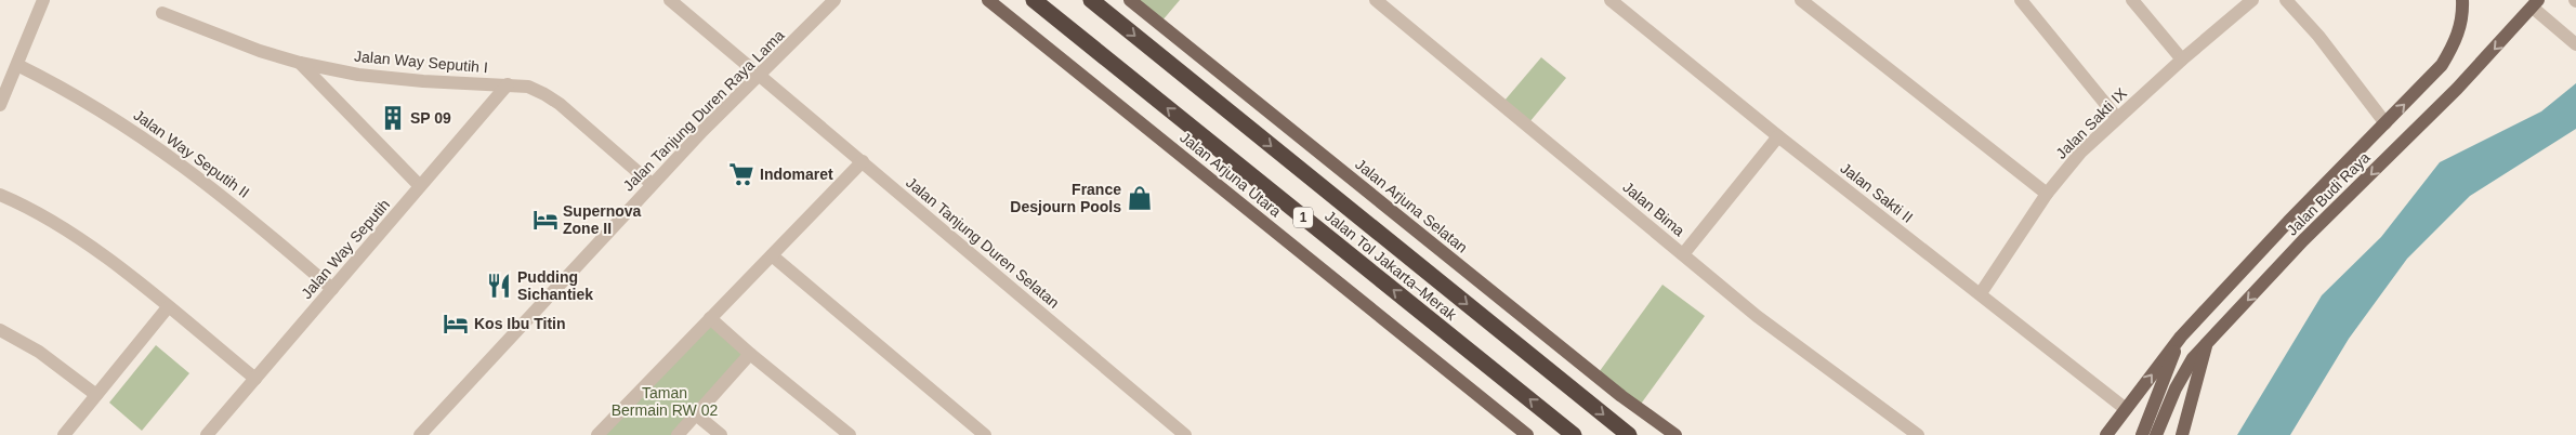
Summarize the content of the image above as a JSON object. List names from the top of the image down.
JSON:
{
  "streets": {
    "highway": ["1", "Jalan Tol Jakarta–Merak"],
    "main road": ["Jalan Arjuna Utara", "Jalan Budi Raya", "Jalan Arjuna Selatan"],
    "street": [
      "Jalan Way Seputih I",
      "Jalan Tanjung Duren Raya Lama",
      "Jalan Sakti IX",
      "Jalan Way Seputih II",
      "Jalan Sakti II",
      "Jalan Bima",
      "Jalan Tanjung Duren Selatan",
      "Jalan Way Seputih"
    ]
  },
  "crossings": [
    ["Jalan Way Seputih I", "Jalan Tanjung Duren Raya Lama"],
    ["Jalan Way Seputih I", "Jalan Way Seputih"],
    ["Jalan Tanjung Duren Raya Lama", "Jalan Tanjung Duren Selatan"],
    ["Jalan Sakti IX", "Jalan Sakti II"],
    ["Jalan Way Seputih II", "Jalan Way Seputih"],
    ["Jalan Sakti II", "Jalan Budi Raya"]
  ],
  "parks": ["Taman Bermain RW 02"],
  "places": {
    "building": ["SP 09"],
    "supermarket": ["Indomaret"],
    "shop": ["France Desjourn Pools"],
    "hotel": ["Supernova Zone II", "Kos Ibu Titin"],
    "restaurant": ["Pudding Sichantiek"]
  }
}
